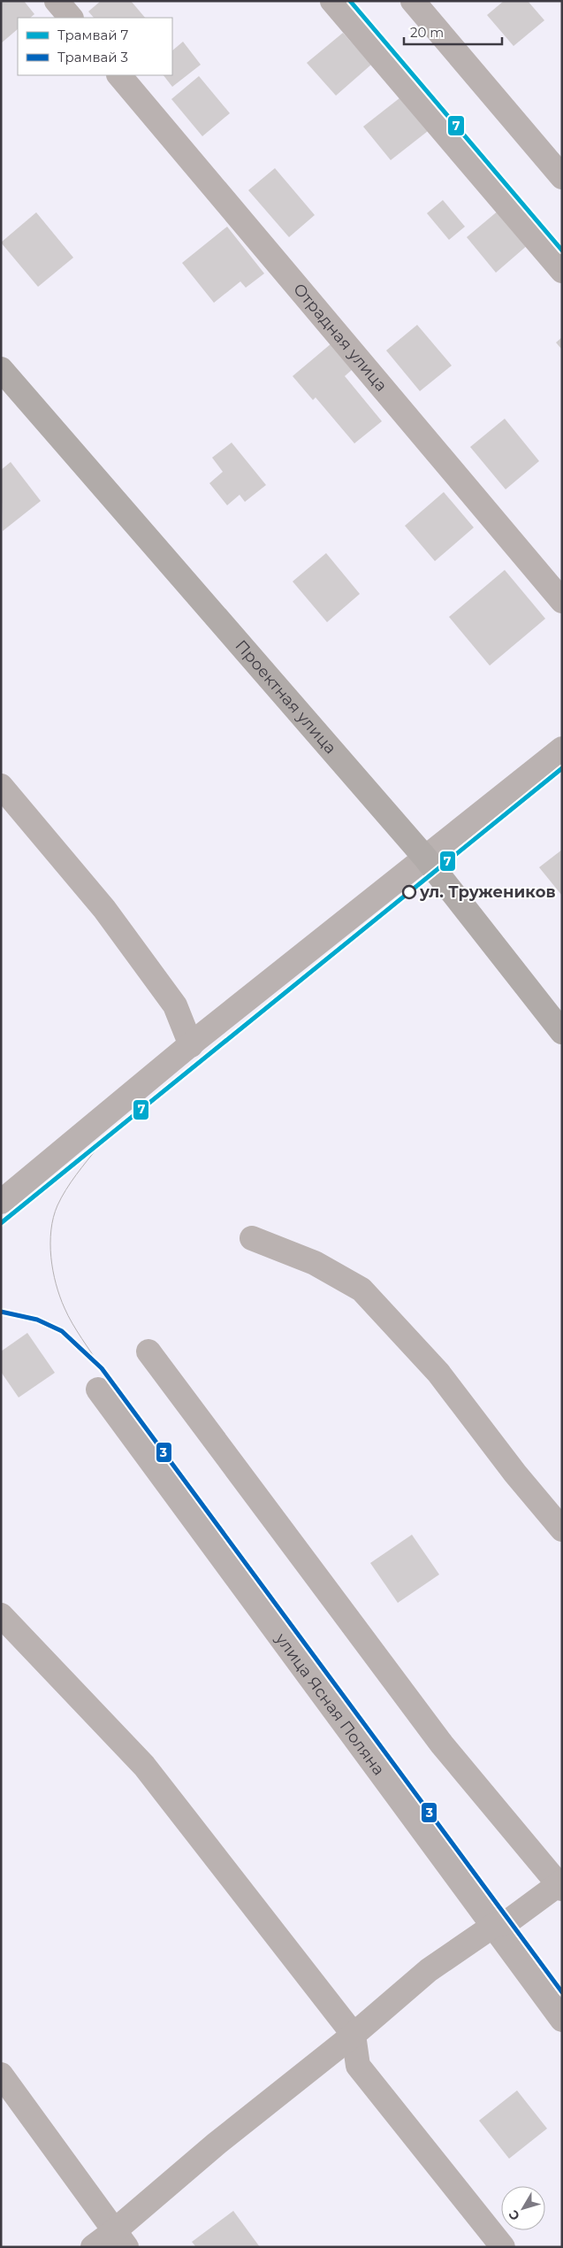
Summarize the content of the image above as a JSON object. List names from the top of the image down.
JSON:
{
  "streets": {
    "main road": ["Проектная улица"],
    "street": ["Отрадная улица", "улица Ясная Поляна"]
  },
  "places": ["ул. Тружеников"],
  "lines": ["tram line 7", "tram line 3"],
  "legend": ["Трамвай 7", "Трамвай 3"],
  "scale_bar": "20 m",
  "north": "bottom left"
}
